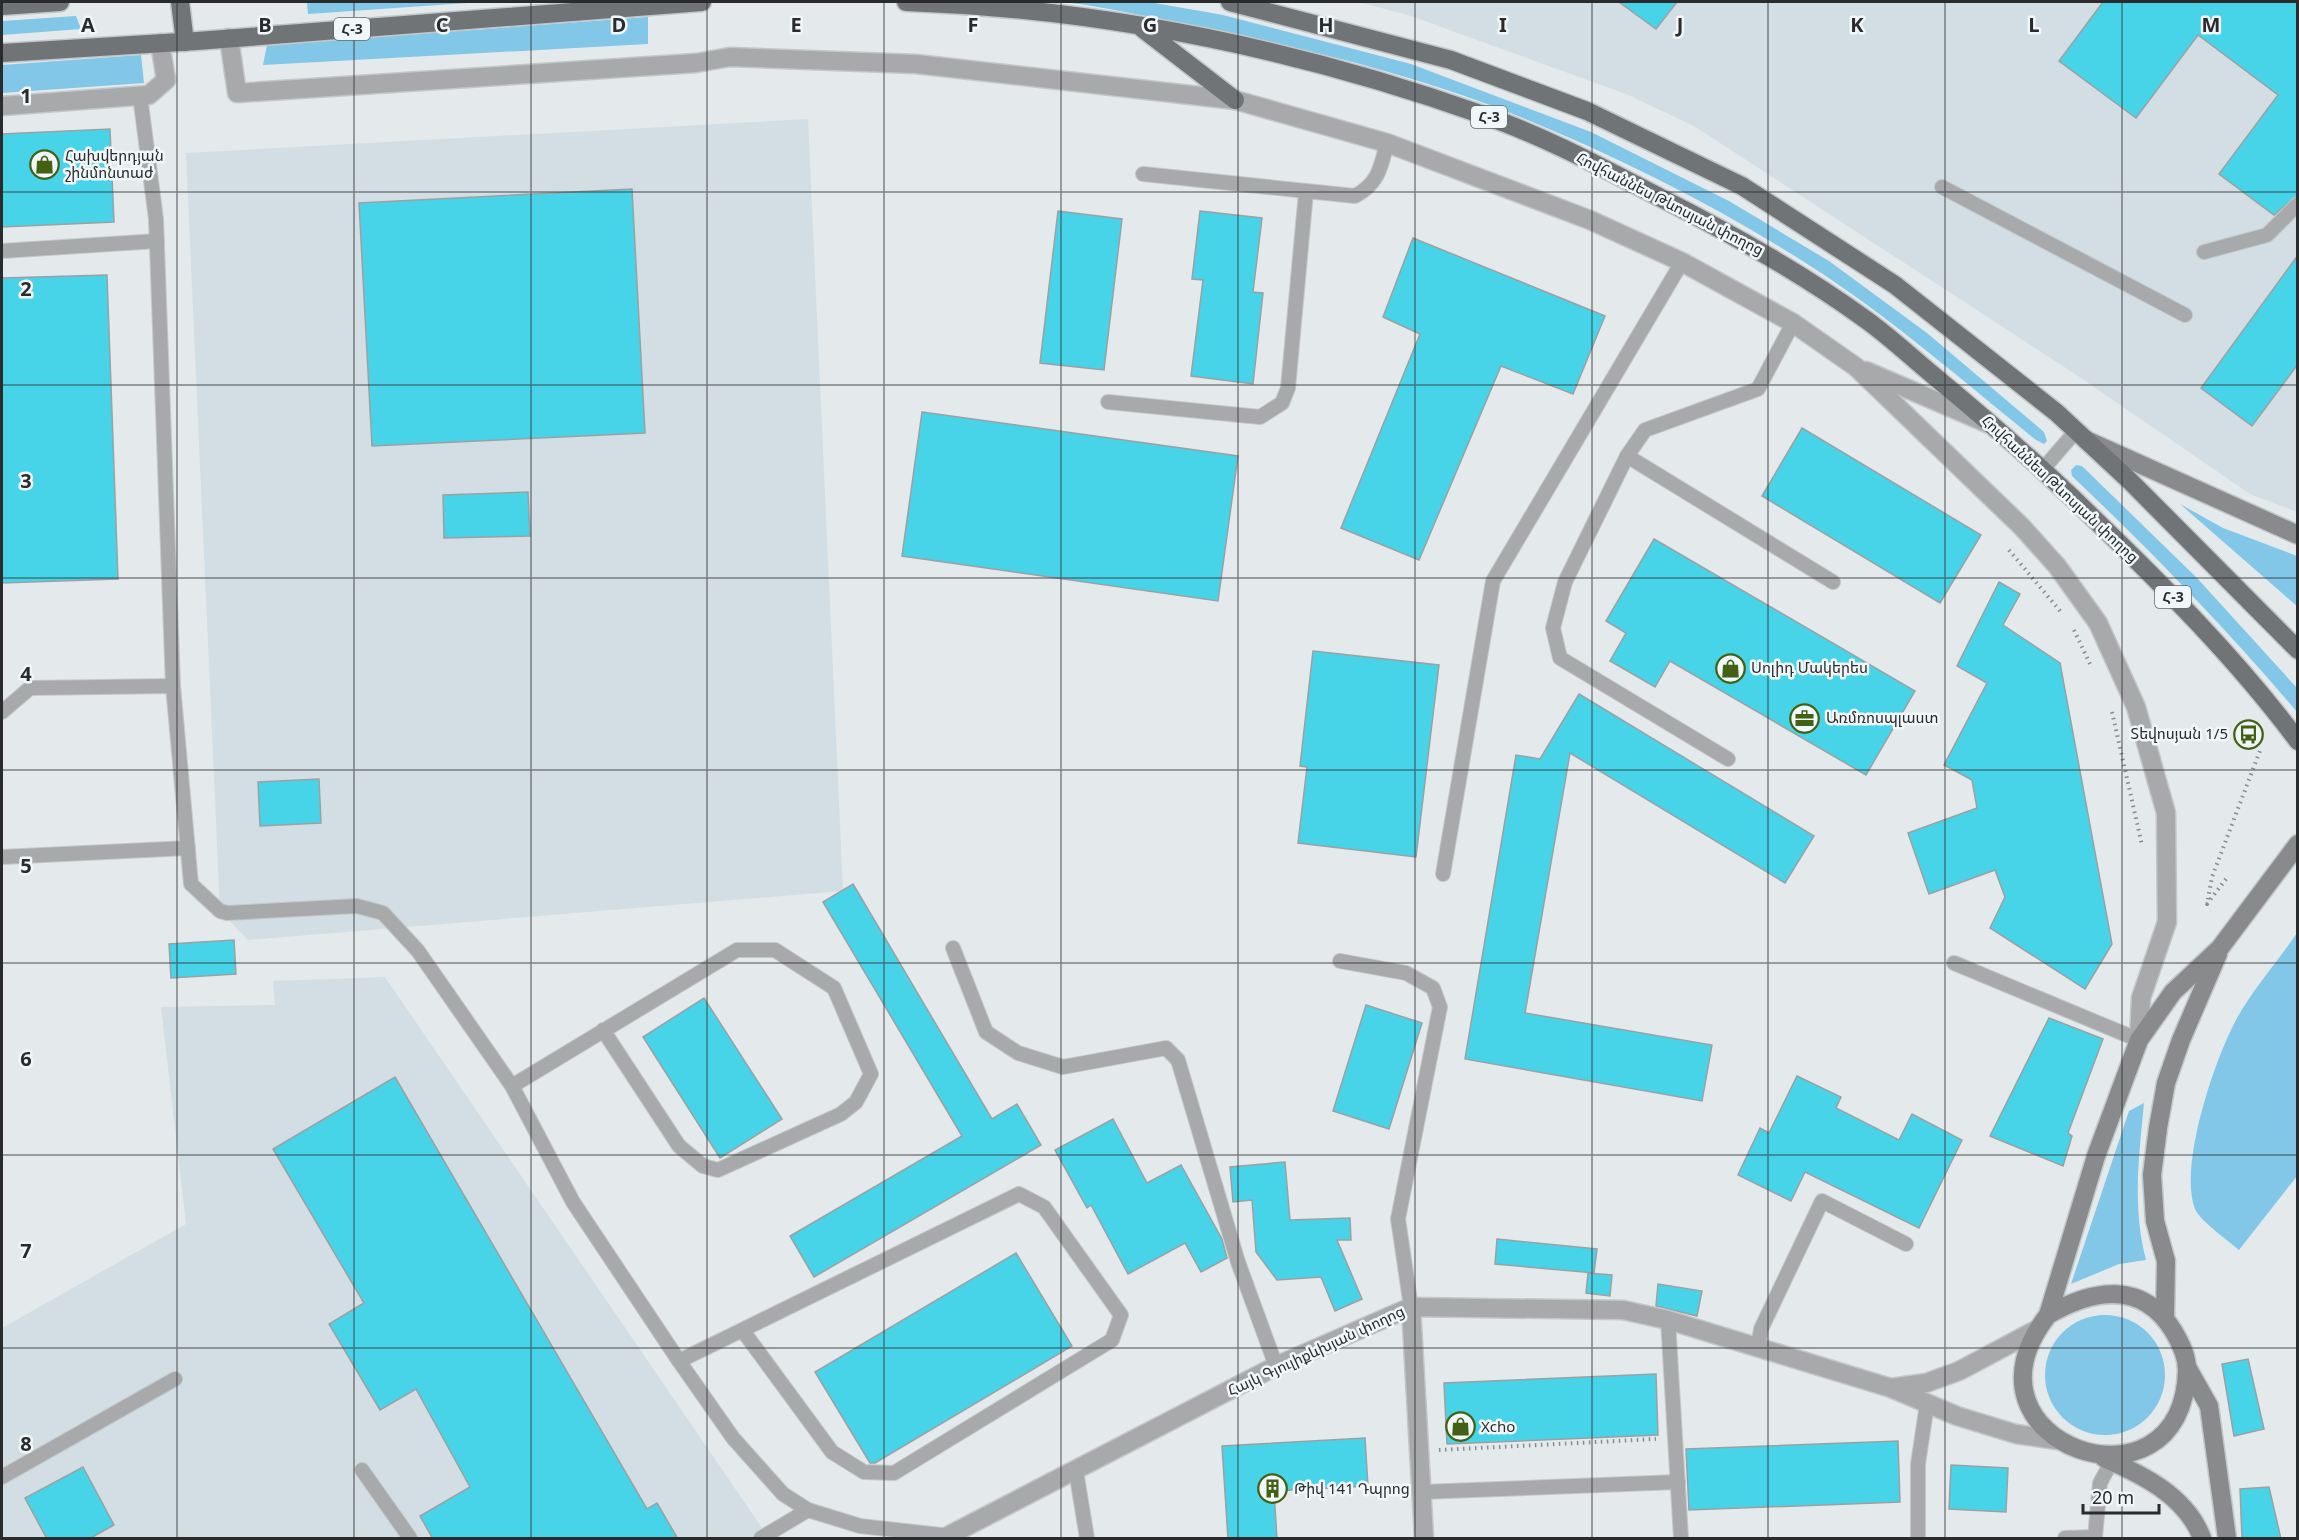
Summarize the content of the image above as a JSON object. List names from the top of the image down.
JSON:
{
  "streets": {
    "main road": ["Հ-3", "Հովհաննես Թևոսյան փողոց"],
    "street": ["Հայկ Գյուլիքևխյան փողոց"]
  },
  "places": {
    "shop": ["Հախվերդյան շինմոնտաժ", "Սոլիդ Մակերես", "Xcho"],
    "office": ["Առմռոսպլաստ"],
    "bus stop": ["Տեվոսյան 1/5"],
    "building": ["Թիվ 141 Դպրոց"]
  },
  "scale_bar": "20 m",
  "grid": {
    "columns": [
      "A",
      "B",
      "C",
      "D",
      "E",
      "F",
      "G",
      "H",
      "I",
      "J",
      "K",
      "L",
      "M"
    ],
    "rows": [
      "1",
      "2",
      "3",
      "4",
      "5",
      "6",
      "7",
      "8"
    ]
  }
}
